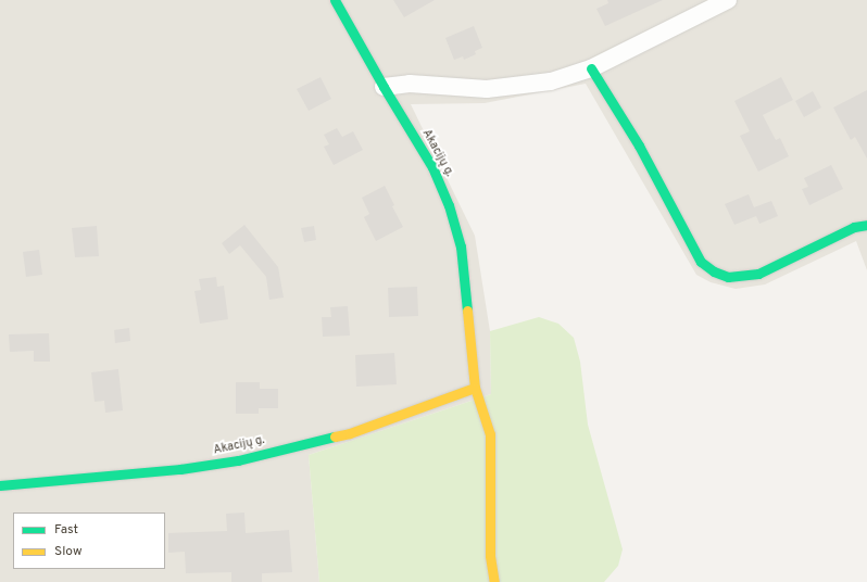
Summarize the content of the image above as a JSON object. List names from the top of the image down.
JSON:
{
  "streets": {
    "street": ["Akacijų g."]
  },
  "legend": ["Fast", "Slow"]
}
